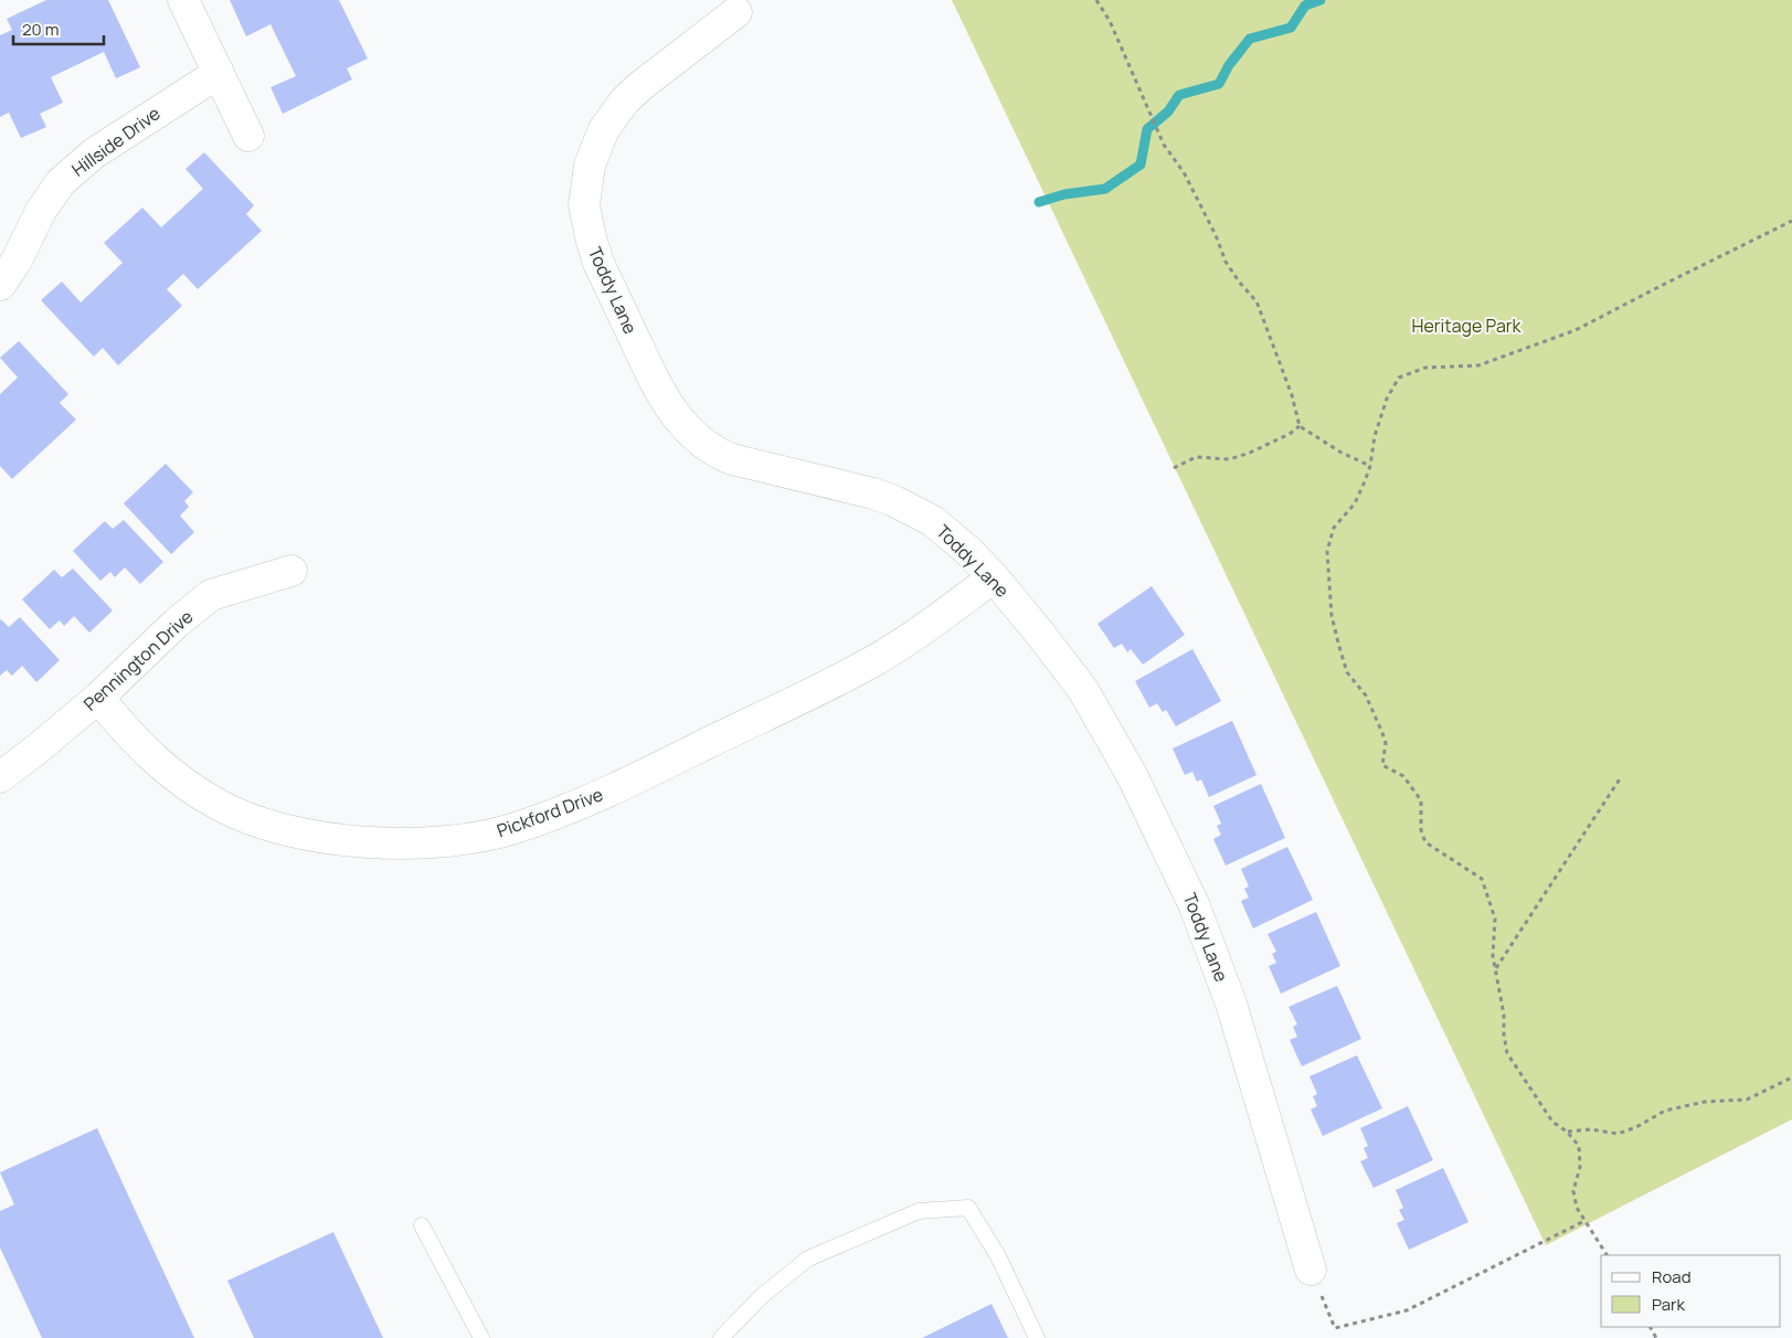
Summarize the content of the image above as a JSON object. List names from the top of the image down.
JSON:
{
  "streets": {
    "street": [
      "Hillside Drive",
      "Toddy Lane",
      "Pennington Drive",
      "Pickford Drive"
    ]
  },
  "crossings": [
    ["Toddy Lane", "Pickford Drive"],
    ["Pennington Drive", "Pickford Drive"]
  ],
  "parks": ["Heritage Park"],
  "legend": ["Road", "Park"],
  "scale_bar": "20 m"
}
